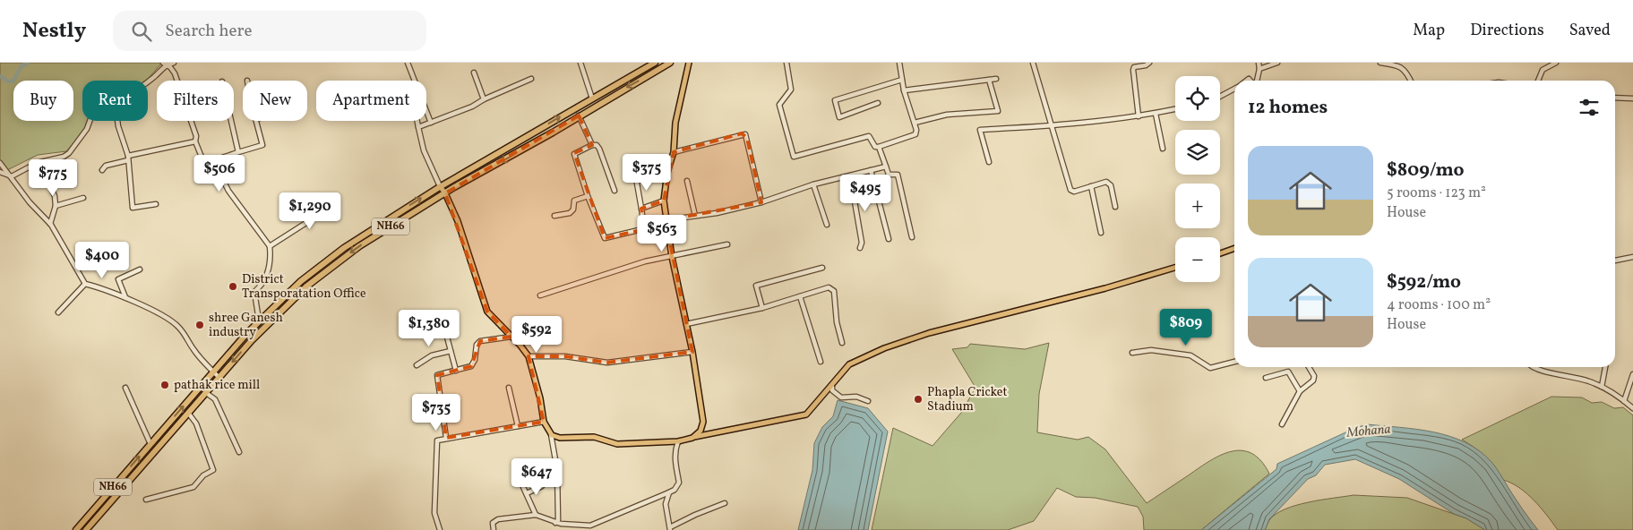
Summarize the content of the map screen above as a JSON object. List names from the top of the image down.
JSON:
{
  "streets": {
    "highway": ["NH66"]
  },
  "water": ["Mohana"],
  "places": [
    "District Transporatation Office",
    "shree Ganesh industry",
    "pathak rice mill",
    "Phapla Cricket Stadium"
  ],
  "page": {
    "header": "Nestly",
    "search": "Search here",
    "nav": ["Map", "Directions", "Saved"],
    "map_buttons": ["+", "−"],
    "chip": [
      "Buy",
      "Rent",
      "Filters",
      "New",
      "Apartment"
    ],
    "heading": "12 homes",
    "list": [
      {
        "name": "$809/mo",
        "note": "5 rooms · 123 m² · House"
      },
      {
        "name": "$592/mo",
        "note": "4 rooms · 100 m² · House"
      }
    ],
    "price": [
      "$375",
      "$506",
      "$775",
      "$495",
      "$1,290",
      "$563",
      "$400",
      "$809",
      "$1,380",
      "$592",
      "$735",
      "$647"
    ]
  }
}
